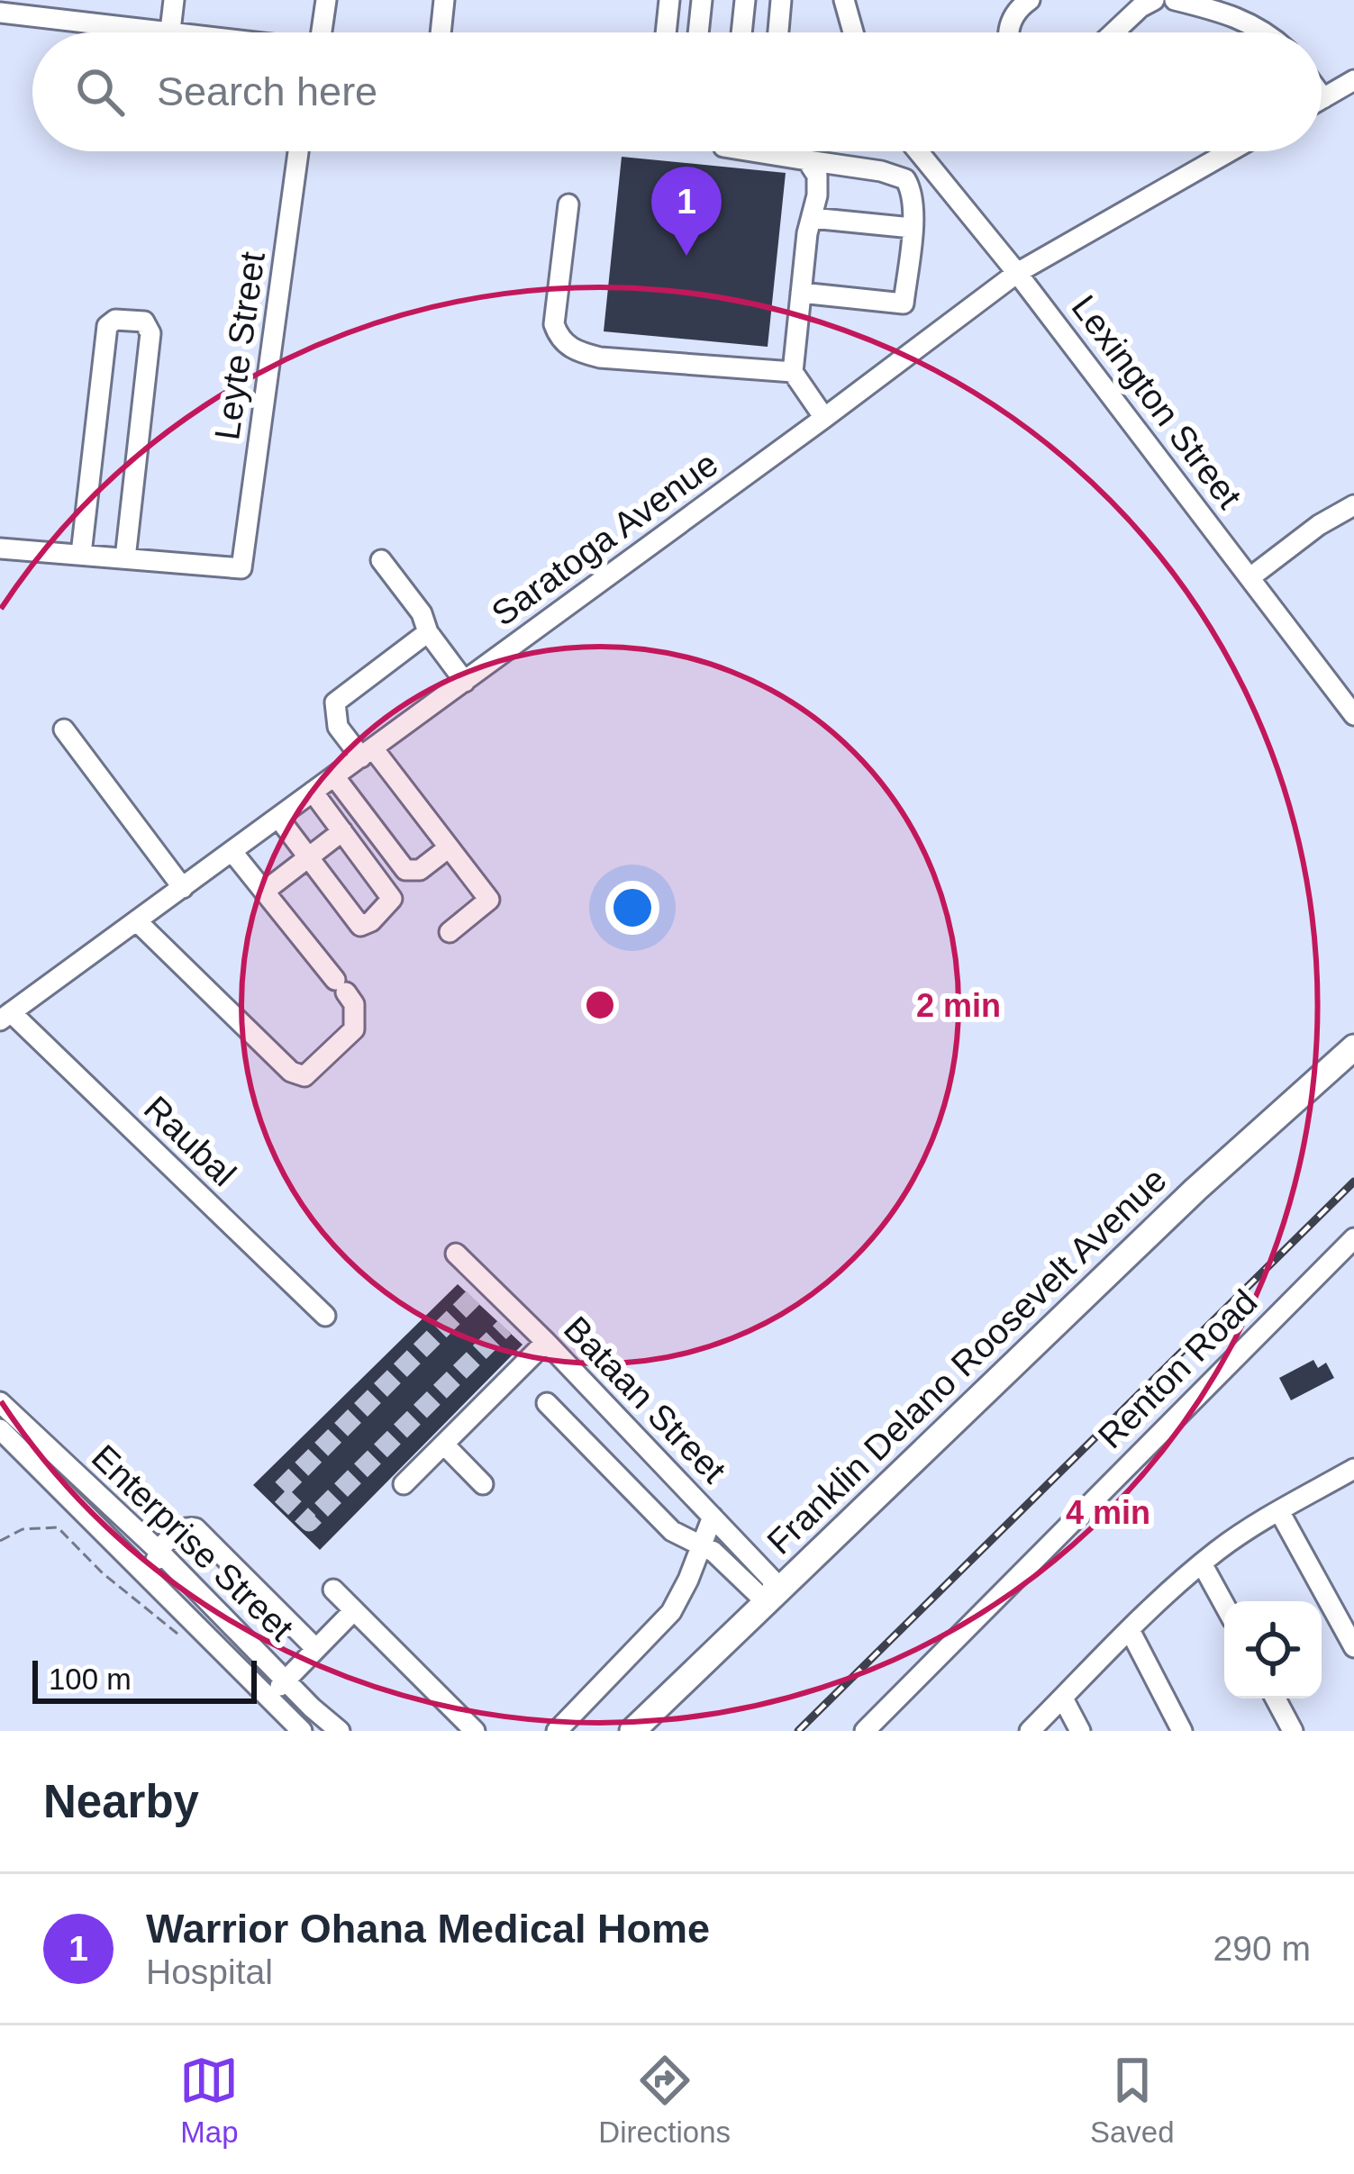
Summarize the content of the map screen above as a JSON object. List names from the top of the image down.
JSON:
{
  "streets": {
    "main road": ["Franklin Delano Roosevelt Avenue"],
    "street": [
      "Leyte Street",
      "Lexington Street",
      "Saratoga Avenue",
      "Raubal",
      "Renton Road",
      "Bataan Street",
      "Enterprise Street"
    ]
  },
  "crossings": [
    ["Lexington Street", "Saratoga Avenue"],
    ["Saratoga Avenue", "Raubal"],
    ["Franklin Delano Roosevelt Avenue", "Bataan Street"]
  ],
  "scale_bar": "100 m",
  "page": {
    "search": "Search here",
    "pins": "1",
    "scale": "100 m",
    "heading": "Nearby",
    "list": [
      {
        "mark": "1",
        "name": "Warrior Ohana Medical Home",
        "note": "Hospital",
        "value": "290 m"
      }
    ],
    "nav": ["Map", "Directions", "Saved"]
  },
  "rings": ["2 min", "4 min"]
}
